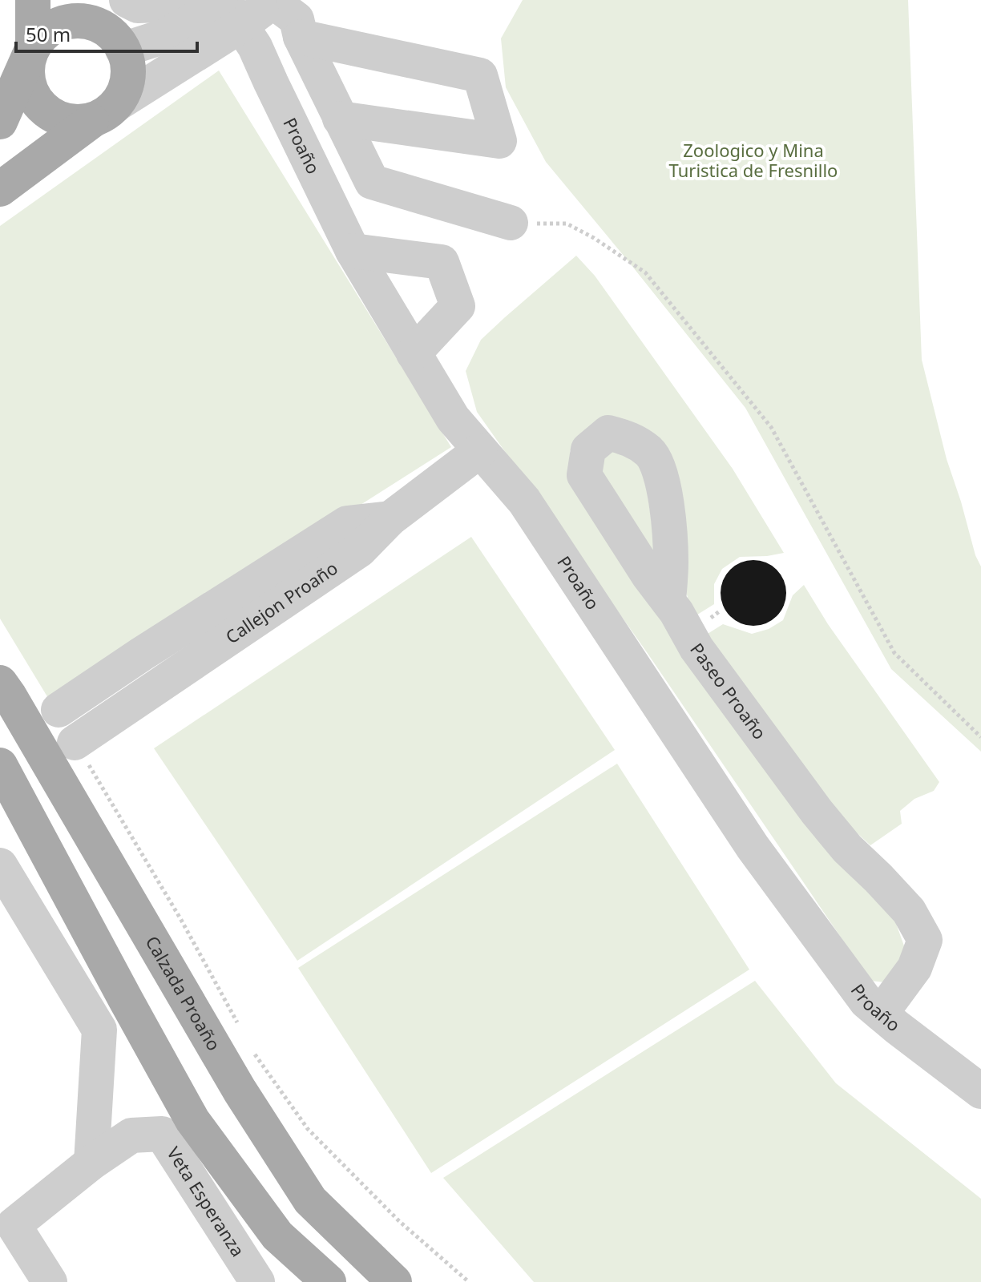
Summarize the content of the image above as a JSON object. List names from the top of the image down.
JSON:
{
  "streets": {
    "main road": ["Calzada Proaño"],
    "street": [
      "Proaño",
      "Callejon Proaño",
      "Paseo Proaño",
      "Veta Esperanza"
    ]
  },
  "crossings": [
    ["Proaño", "Callejon Proaño"],
    ["Proaño", "Paseo Proaño"]
  ],
  "parks": ["Zoologico y Mina Turistica de Fresnillo"],
  "scale_bar": "50 m"
}
